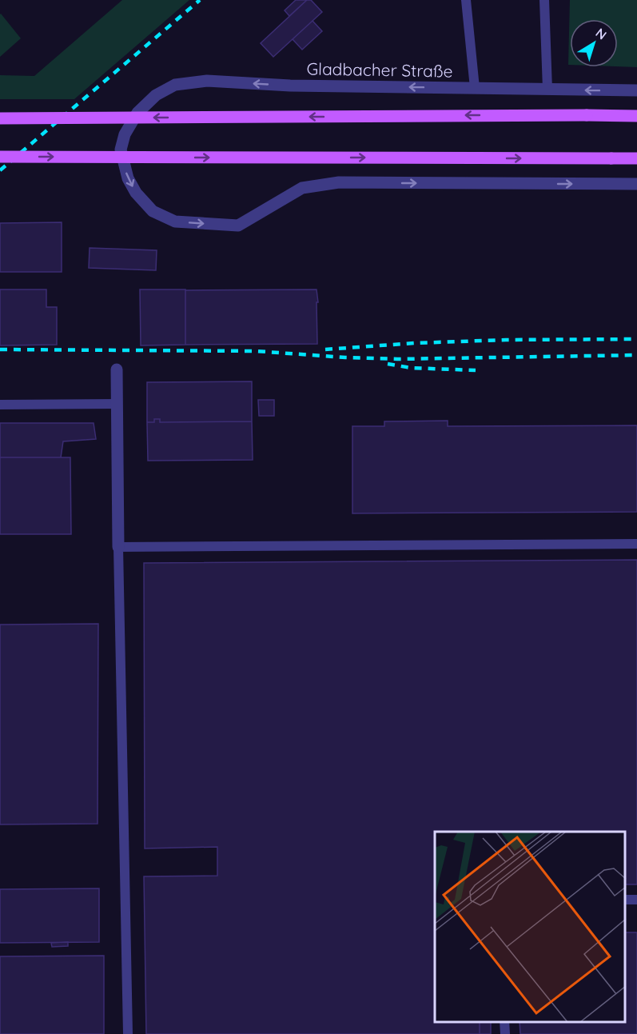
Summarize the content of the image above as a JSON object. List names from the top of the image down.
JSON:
{
  "streets": {
    "street": ["Gladbacher Straße"]
  },
  "north": "top right"
}
